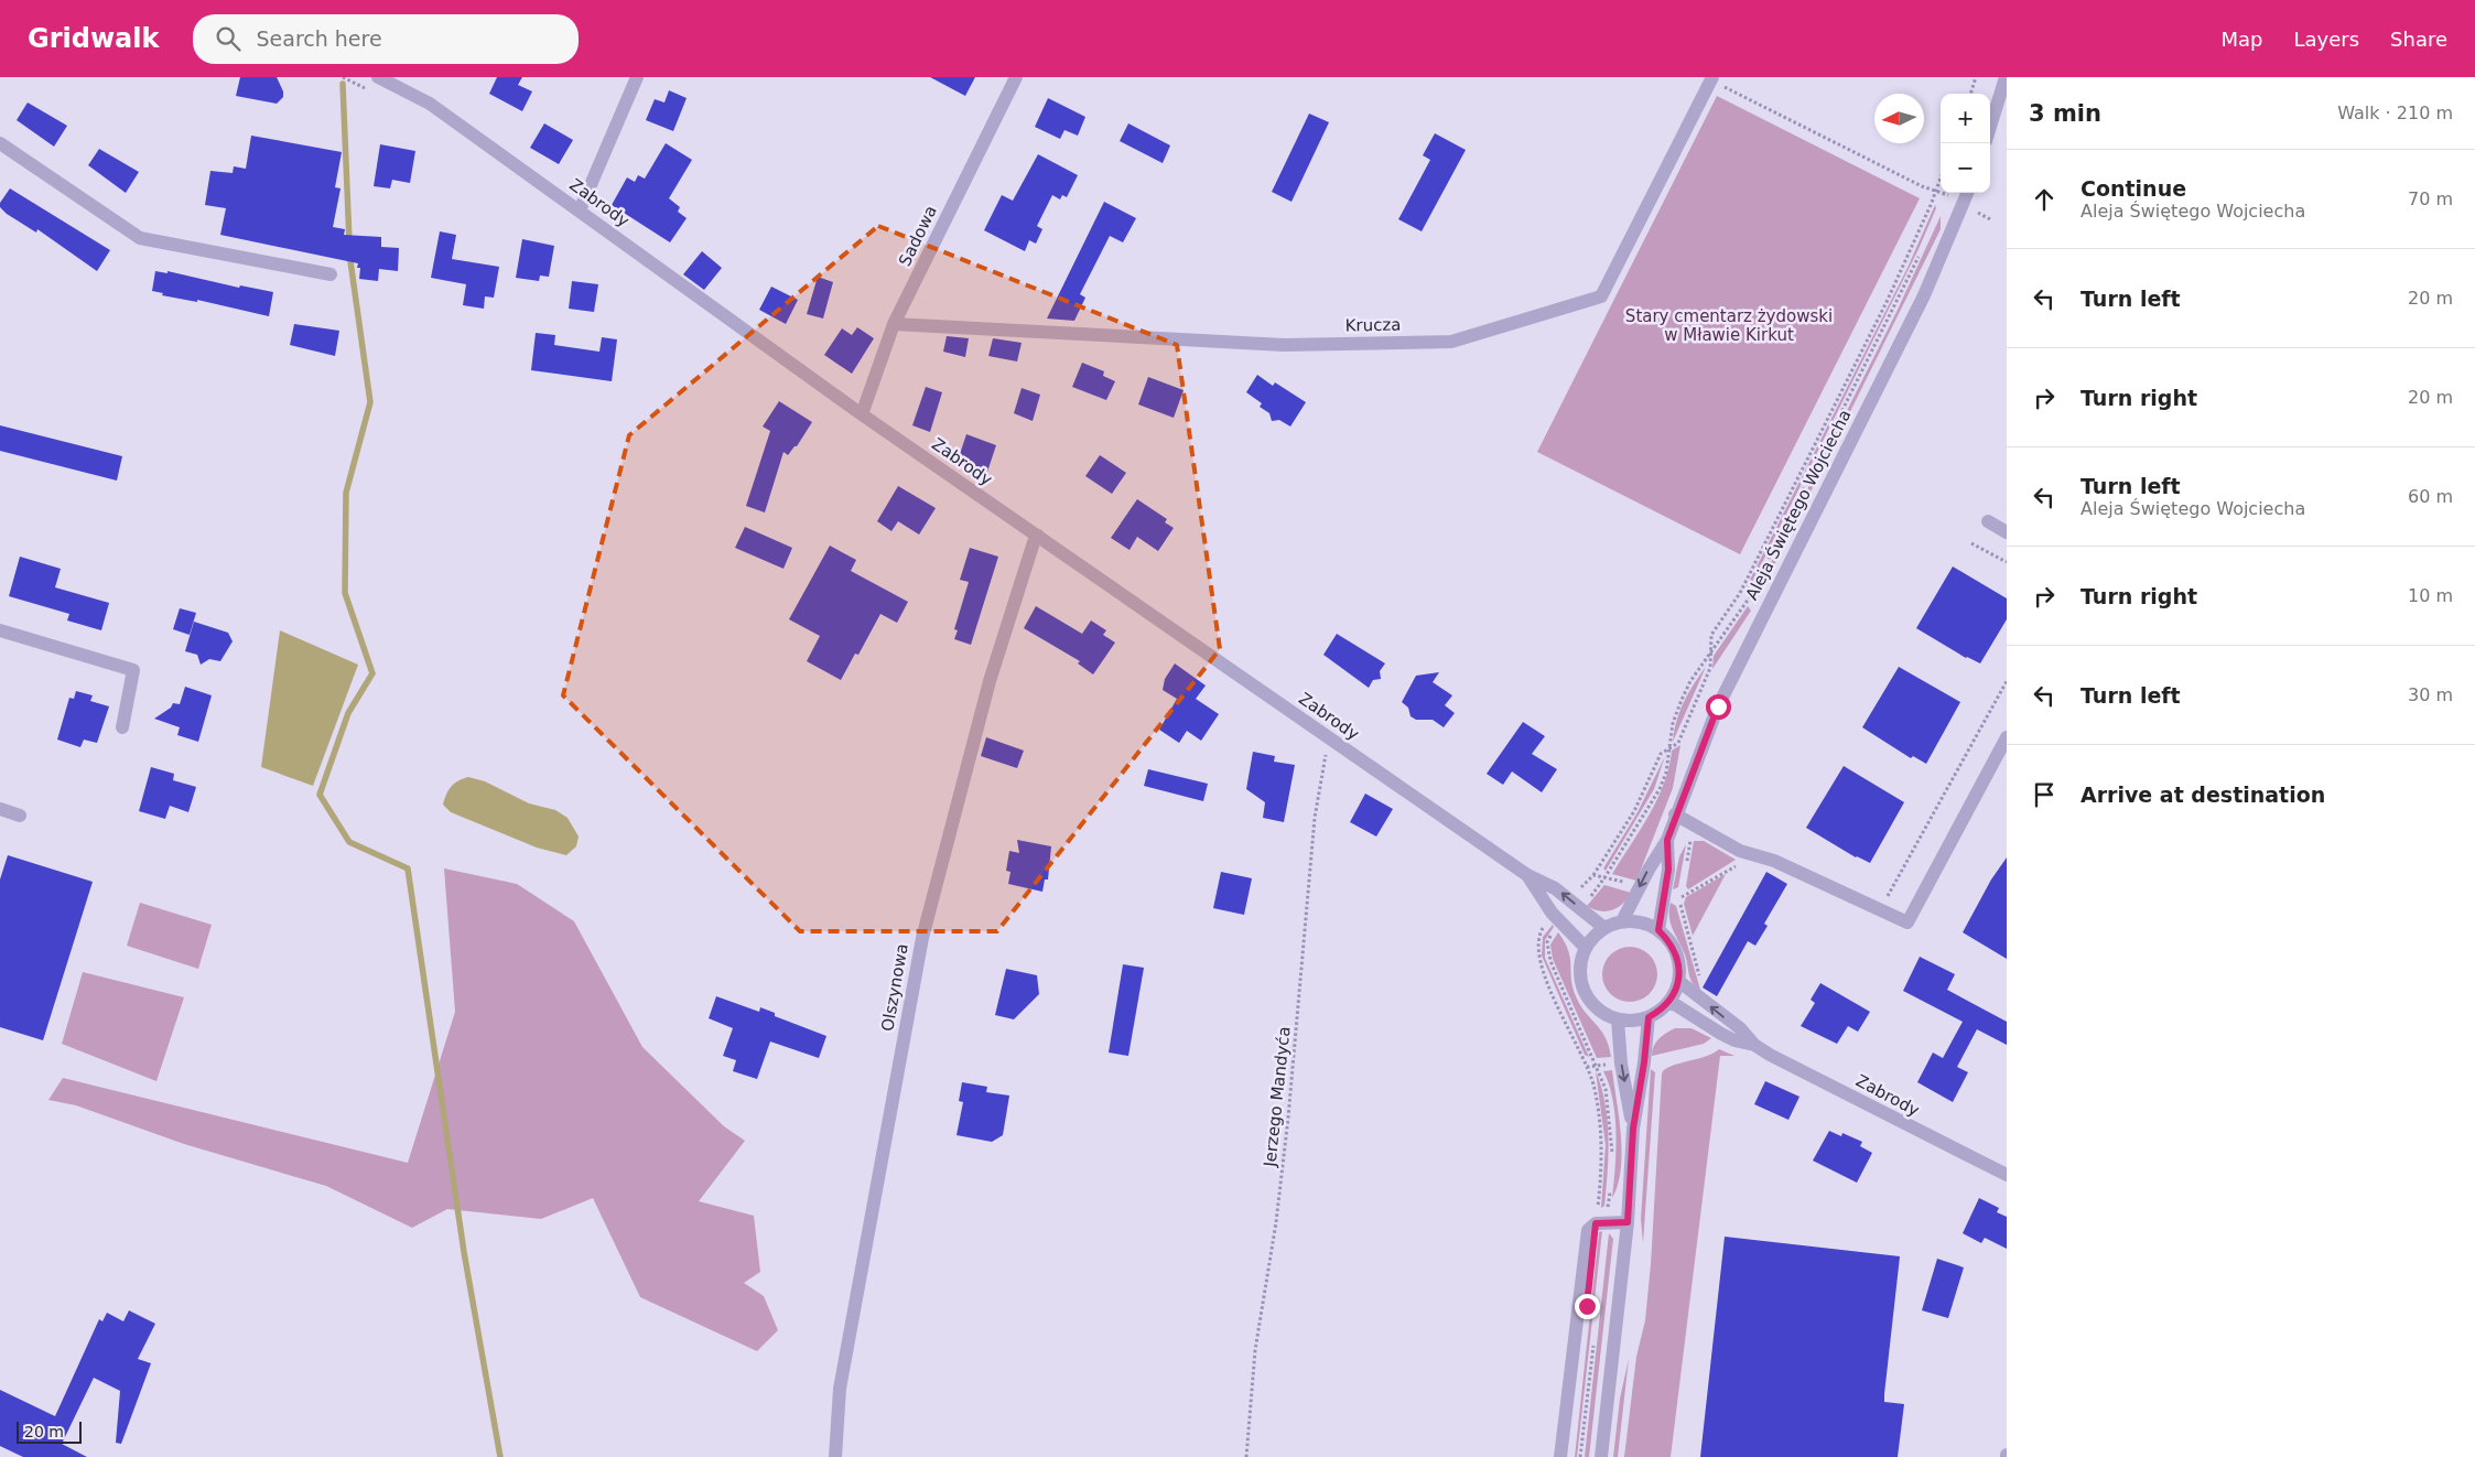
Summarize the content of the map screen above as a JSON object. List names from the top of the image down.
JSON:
{
  "streets": {
    "street": [
      "Zabrody",
      "Sadowa",
      "Krucza",
      "Aleja Świętego Wojciecha",
      "Olszynowa"
    ],
    "path": ["Jerzego Mandyća"]
  },
  "crossings": [
    ["Zabrody", "Sadowa"],
    ["Zabrody", "Aleja Świętego Wojciecha"],
    ["Zabrody", "Olszynowa"],
    ["Zabrody", "Jerzego Mandyća"],
    ["Sadowa", "Krucza"]
  ],
  "parks": ["Stary cmentarz żydowski w Mławie Kirkut"],
  "scale_bar": "20 m",
  "north": "left",
  "page": {
    "header": "Gridwalk",
    "search": "Search here",
    "nav": ["Map", "Layers", "Share"],
    "heading": ["3 min", "Walk · 210 m"],
    "map_buttons": ["+", "−"],
    "list": [
      ["Continue", "Aleja Świętego Wojciecha", "70 m"],
      ["Turn left", "20 m"],
      ["Turn right", "20 m"],
      ["Turn left", "Aleja Świętego Wojciecha", "60 m"],
      ["Turn right", "10 m"],
      ["Turn left", "30 m"],
      "Arrive at destination"
    ],
    "scale": "20 m"
  }
}
